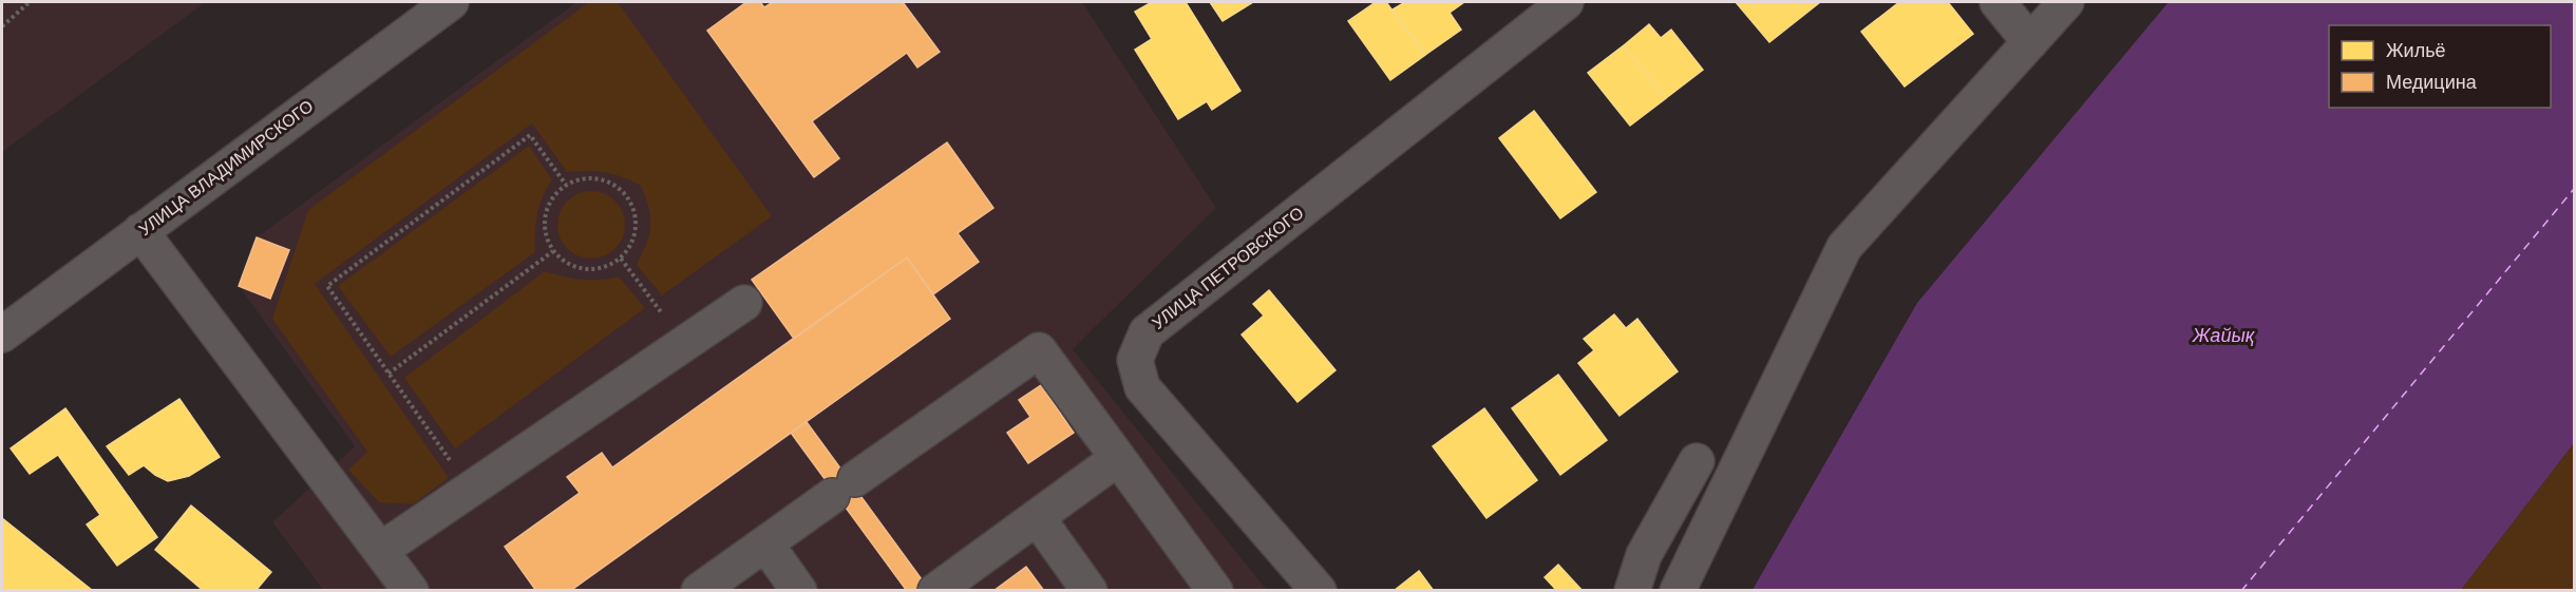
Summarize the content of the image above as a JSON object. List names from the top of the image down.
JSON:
{
  "streets": {
    "street": ["УЛИЦА ВЛАДИМИРСКОГО", "УЛИЦА ПЕТРОВСКОГО"]
  },
  "water": ["Жайық"],
  "legend": ["Жильё", "Медицина"]
}
